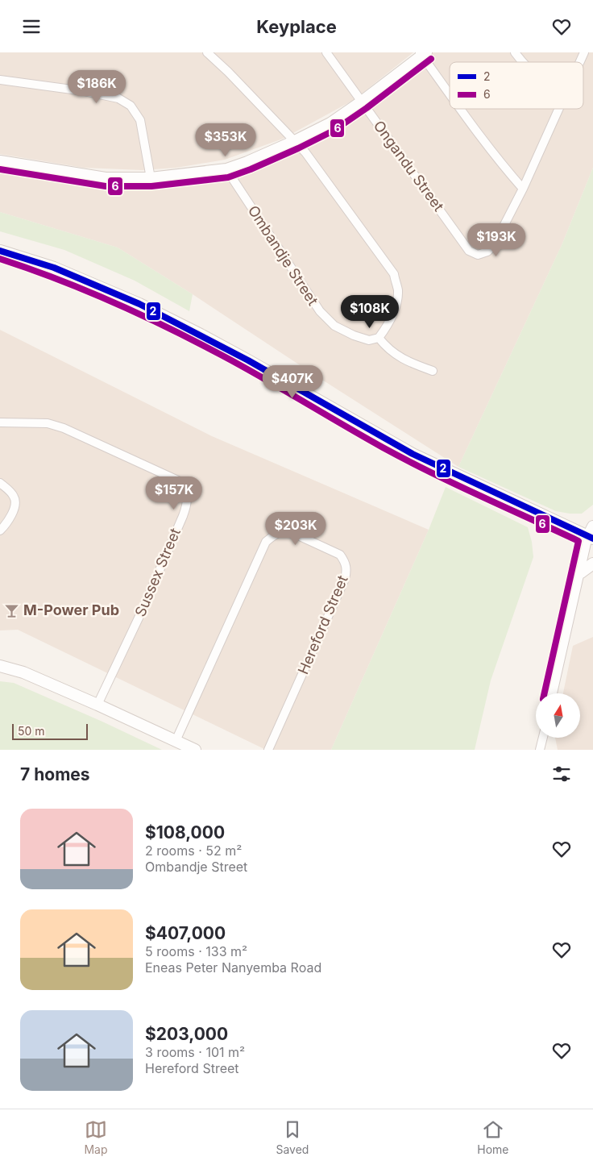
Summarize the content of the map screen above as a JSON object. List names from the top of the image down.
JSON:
{
  "streets": {
    "street": [
      "Ongandu Street",
      "Ombandje Street",
      "Sussex Street",
      "Hereford Street"
    ]
  },
  "places": {
    "bar": ["M-Power Pub"]
  },
  "lines": ["transit line 6", "transit line 2"],
  "legend": ["2", "6"],
  "scale_bar": "50 m",
  "north": "top",
  "page": {
    "header": "Keyplace",
    "price": [
      "$186K",
      "$353K",
      "$193K",
      "$108K",
      "$407K",
      "$157K",
      "$203K"
    ],
    "scale": "50 m",
    "heading": "7 homes",
    "list": [
      {
        "name": "$108,000",
        "note": "2 rooms · 52 m² · Ombandje Street"
      },
      {
        "name": "$407,000",
        "note": "5 rooms · 133 m² · Eneas Peter Nanyemba Road"
      },
      {
        "name": "$203,000",
        "note": "3 rooms · 101 m² · Hereford Street"
      }
    ],
    "tabs": ["Map", "Saved", "Home"]
  }
}
